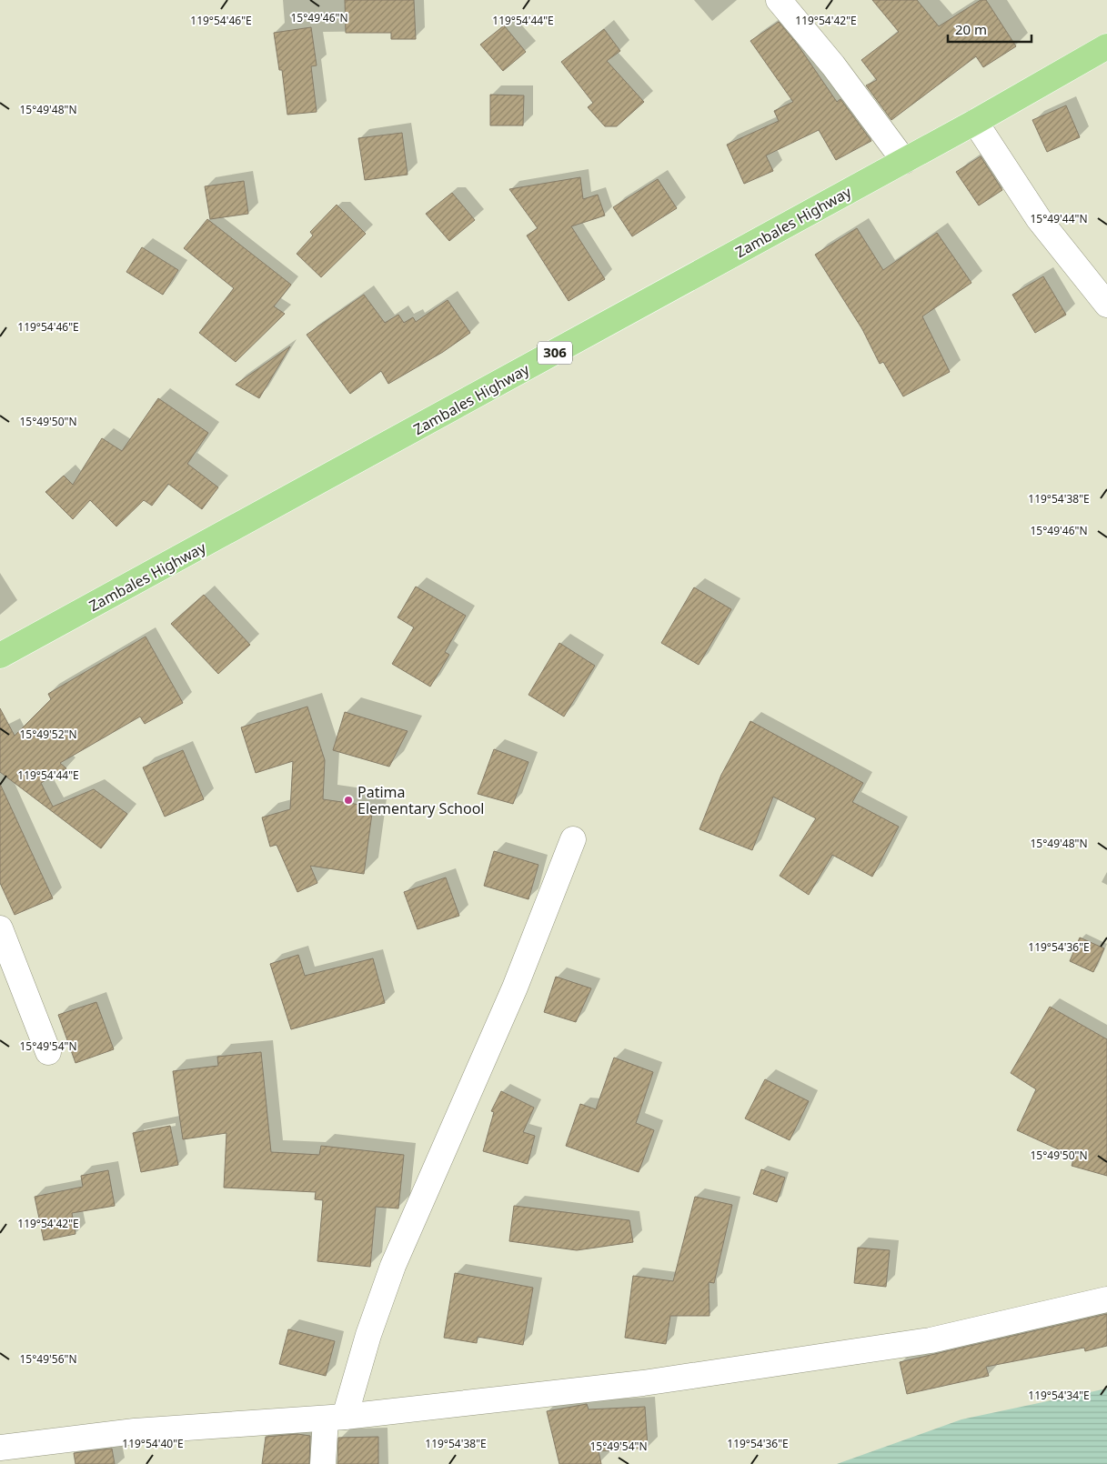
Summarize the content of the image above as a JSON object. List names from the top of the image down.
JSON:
{
  "streets": {
    "main road": ["Zambales Highway", "306"]
  },
  "places": ["Patima Elementary School"],
  "scale_bar": "20 m",
  "coordinates": [
    "15°49'46\"N",
    "119°54'46\"E",
    "119°54'44\"E",
    "119°54'42\"E",
    "15°49'48\"N",
    "15°49'44\"N",
    "15°49'50\"N",
    "119°54'38\"E",
    "15°49'52\"N",
    "119°54'36\"E",
    "15°49'54\"N",
    "15°49'56\"N",
    "119°54'34\"E",
    "119°54'40\"E"
  ]
}
